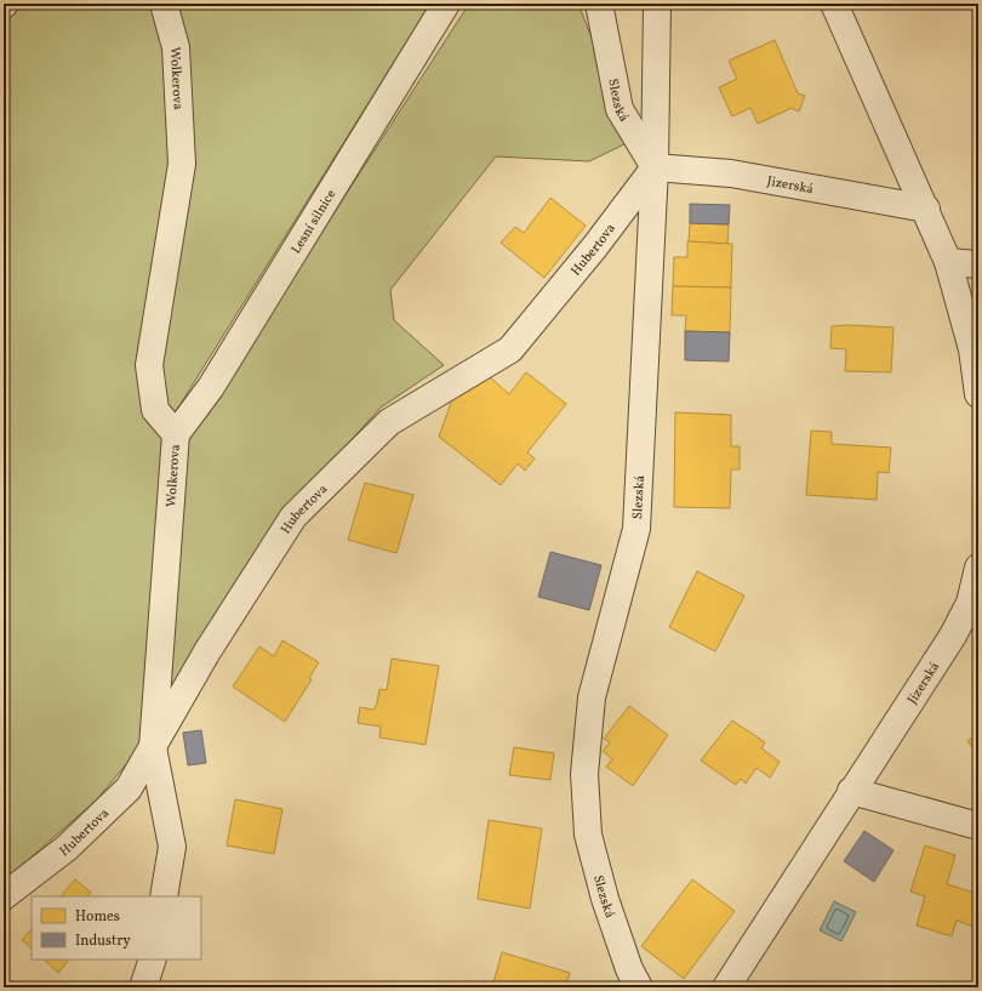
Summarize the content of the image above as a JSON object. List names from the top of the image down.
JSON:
{
  "streets": {
    "street": [
      "Wolkerova",
      "Slezská",
      "Jizerská",
      "Lesní silnice",
      "Hubertova"
    ]
  },
  "crossings": [
    ["Wolkerova", "Lesní silnice"],
    ["Wolkerova", "Hubertova"],
    ["Slezská", "Jizerská"],
    ["Slezská", "Hubertova"],
    ["Jizerská", "Hubertova"]
  ],
  "legend": ["Homes", "Industry"]
}
